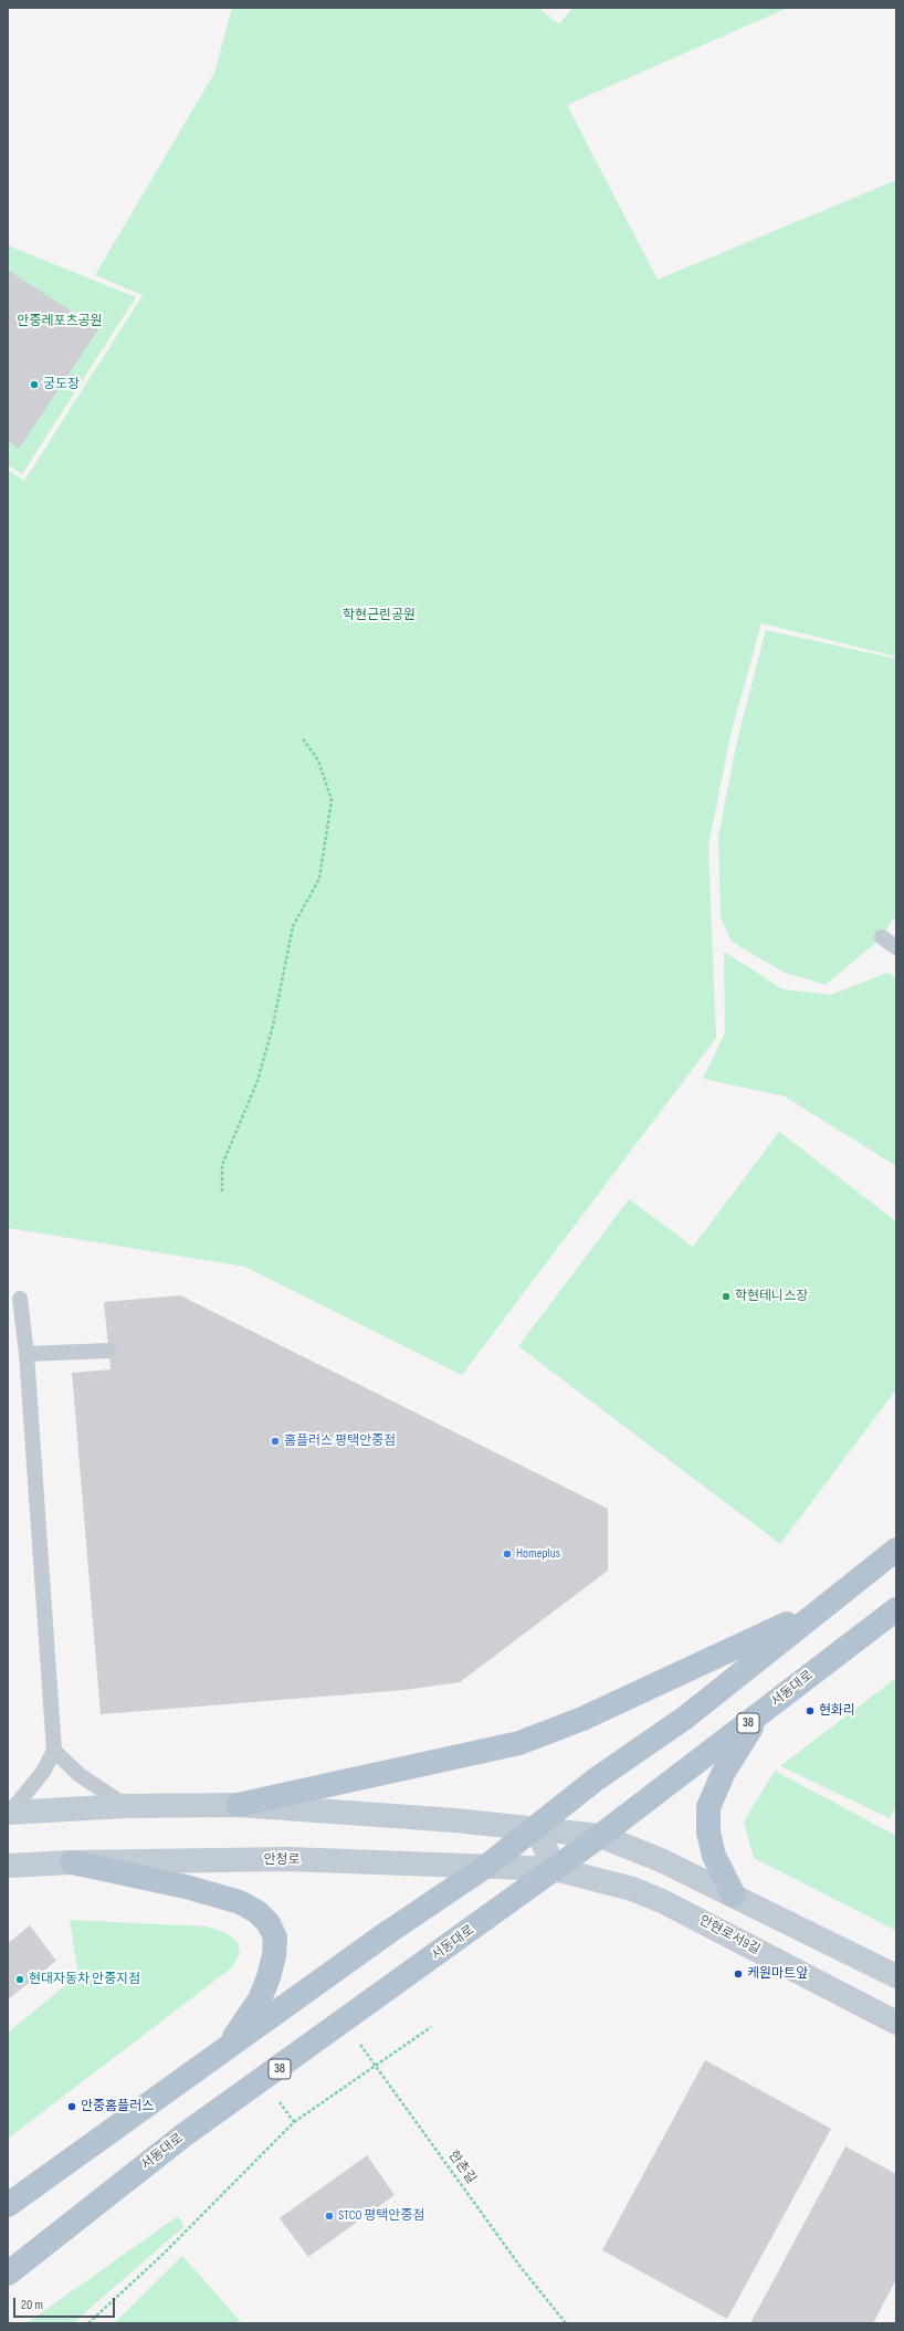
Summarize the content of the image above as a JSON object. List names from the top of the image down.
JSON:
{
  "streets": {
    "main road": ["서동대로", "38"],
    "street": ["안청로", "안현로서9길"],
    "path": ["한촌길"]
  },
  "crossings": [
    ["서동대로", "안청로"],
    ["서동대로", "안현로서9길"],
    ["서동대로", "한촌길"],
    ["안청로", "안현로서9길"]
  ],
  "parks": ["안중레포츠공원", "학현근린공원"],
  "places": [
    "궁도장",
    "학현테니스장",
    "홈플러스 평택안중점",
    "Homeplus",
    "현화리",
    "케원마트앞",
    "현대자동차 안중지점",
    "안중홈플러스",
    "STCO 평택안중점"
  ],
  "scale_bar": "20 m"
}
